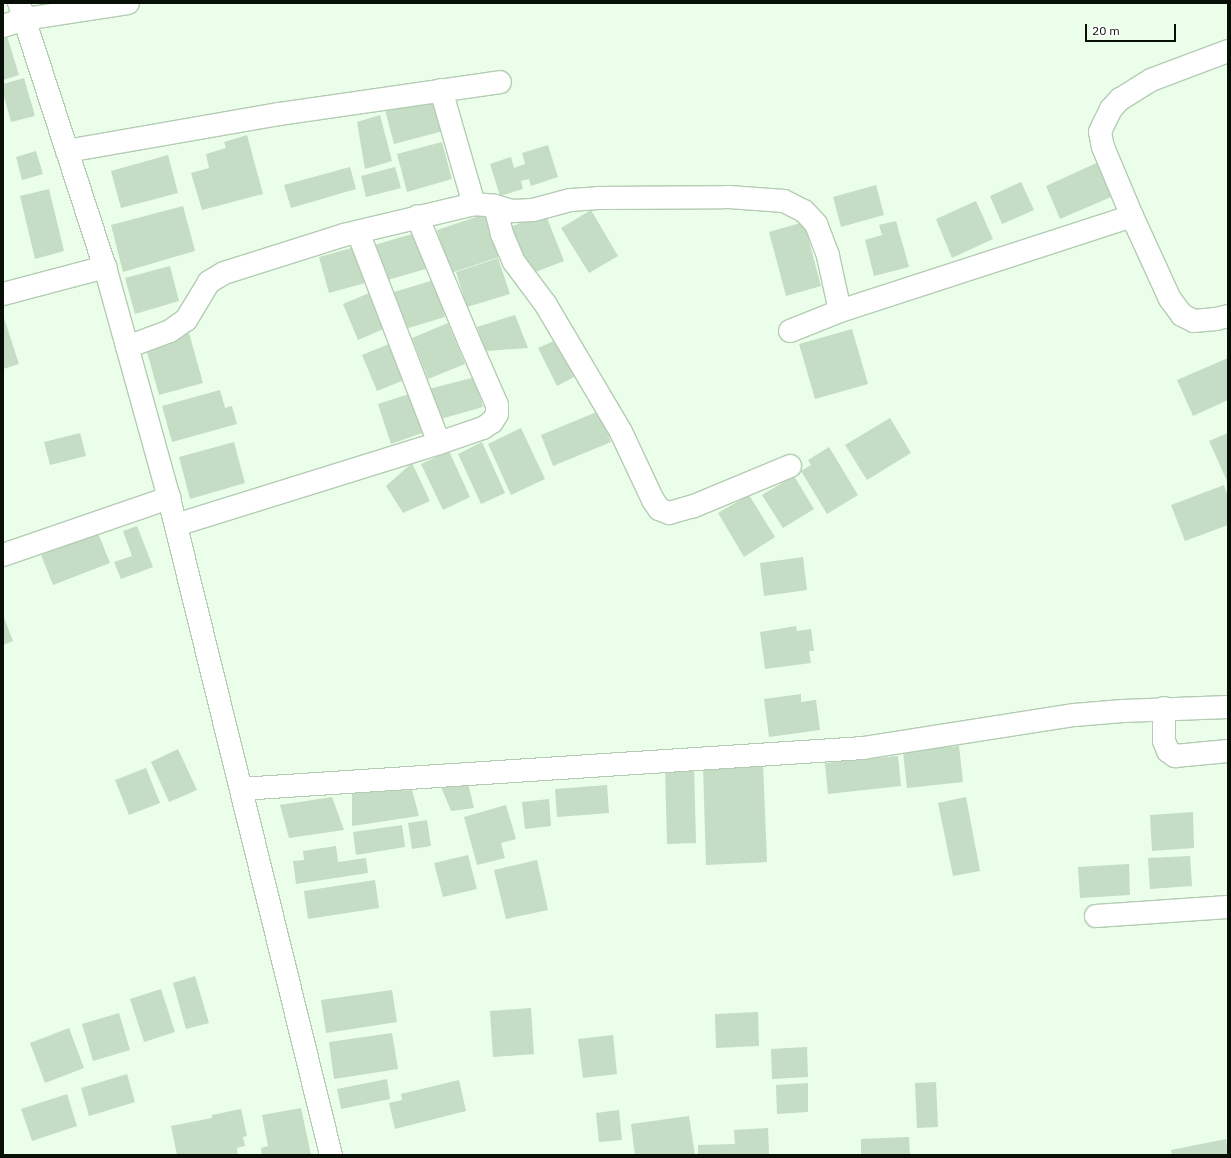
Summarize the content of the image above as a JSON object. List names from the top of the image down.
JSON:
{
  "scale_bar": "20 m"
}
